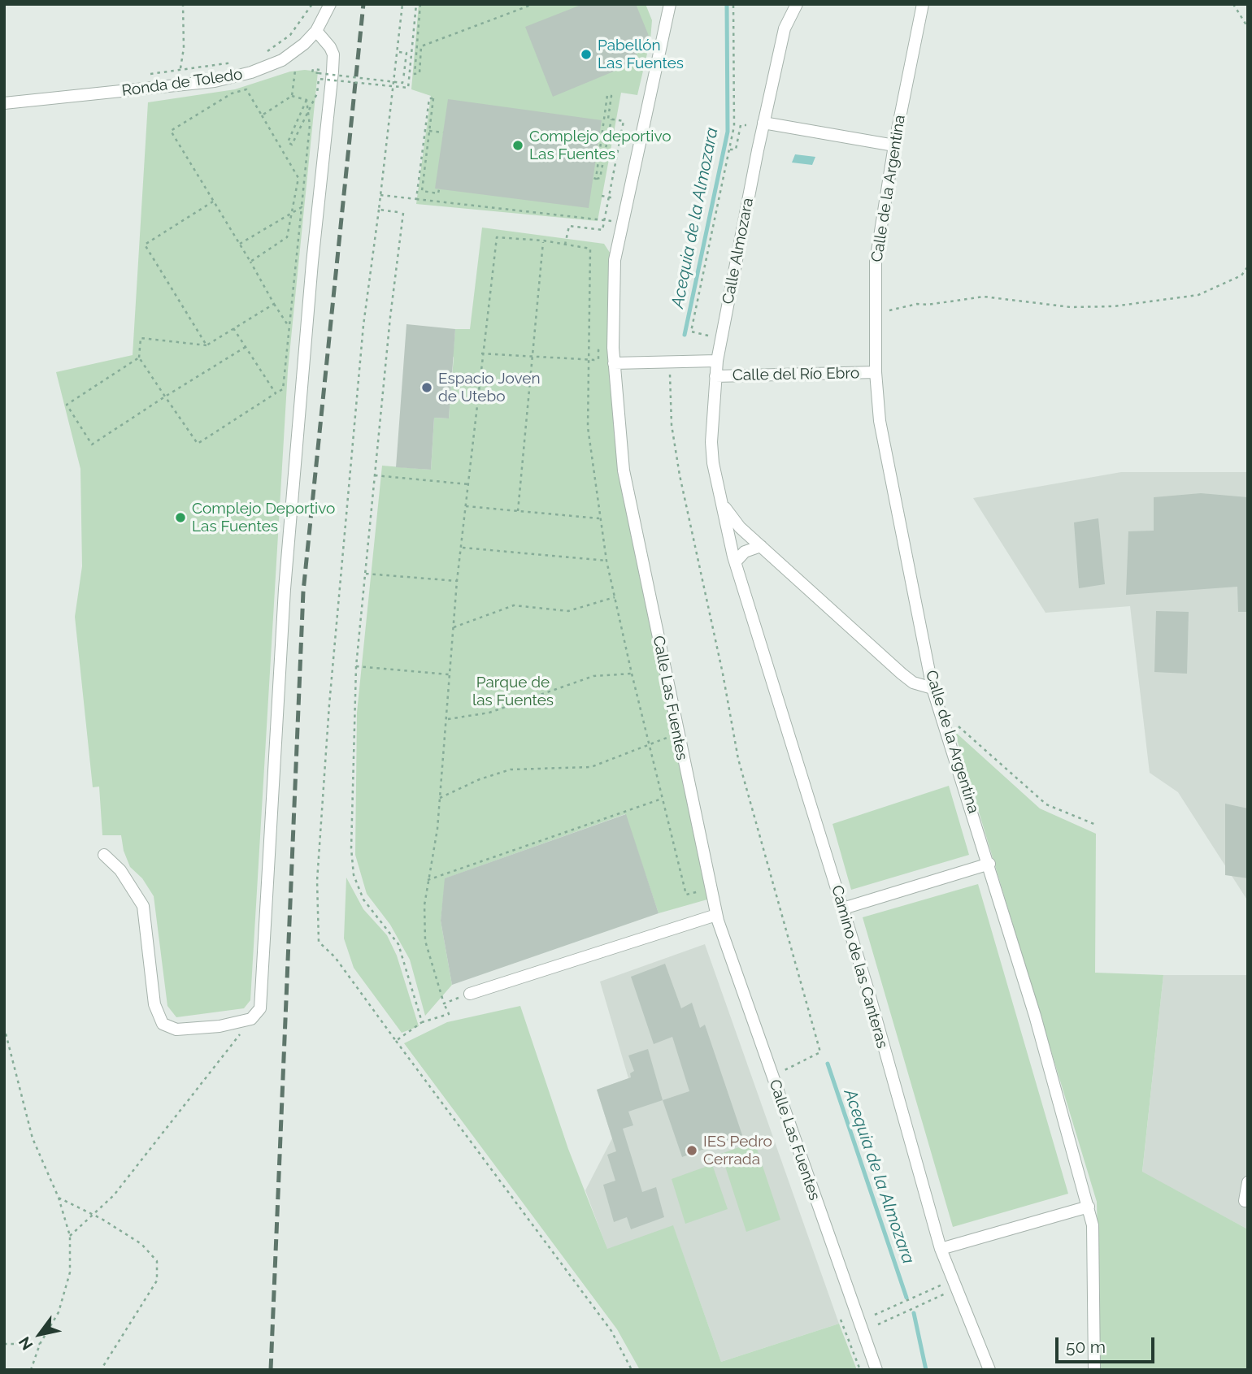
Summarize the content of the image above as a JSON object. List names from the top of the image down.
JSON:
{
  "streets": {
    "street": [
      "Ronda de Toledo",
      "Calle de la Argentina",
      "Calle Almozara",
      "Calle del Río Ebro",
      "Calle Las Fuentes",
      "Camino de las Canteras"
    ]
  },
  "crossings": [
    ["Calle de la Argentina", "Calle del Río Ebro"],
    ["Calle Almozara", "Calle del Río Ebro"],
    ["Calle Almozara", "Camino de las Canteras"],
    ["Calle del Río Ebro", "Calle Las Fuentes"]
  ],
  "water": ["Acequia de la Almozara"],
  "parks": ["Parque de las Fuentes"],
  "places": [
    "Pabellón Las Fuentes",
    "Complejo deportivo Las Fuentes",
    "Espacio Joven de Utebo",
    "Complejo Deportivo Las Fuentes",
    "IES Pedro Cerrada"
  ],
  "scale_bar": "50 m",
  "north": "bottom left"
}
